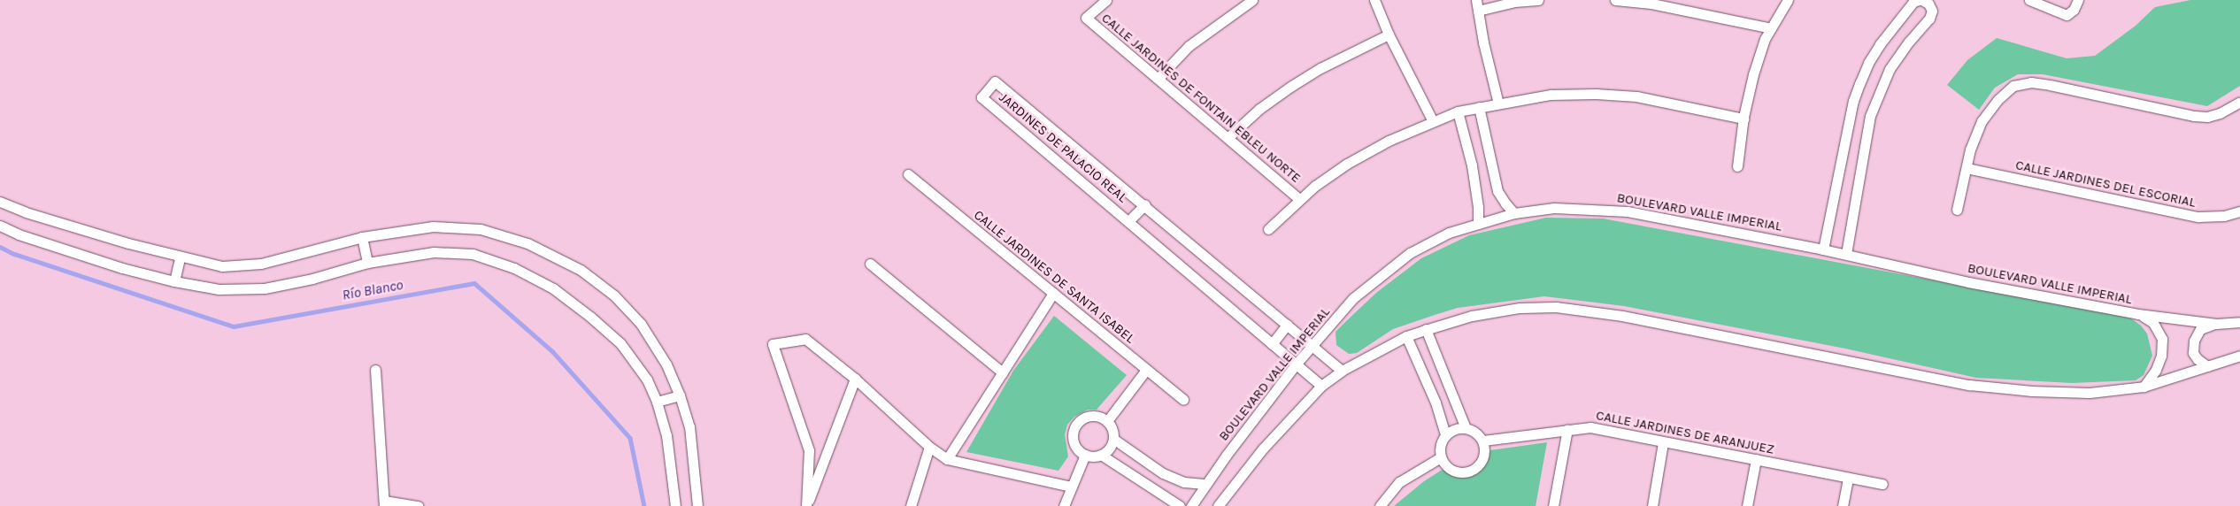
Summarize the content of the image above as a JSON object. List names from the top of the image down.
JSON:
{
  "streets": {
    "street": [
      "CALLE JARDINES DE FONTAIN EBLEU NORTE",
      "JARDINES DE PALACIO REAL",
      "CALLE JARDINES DEL ESCORIAL",
      "BOULEVARD VALLE IMPERIAL",
      "CALLE JARDINES DE SANTA ISABEL",
      "CALLE JARDINES DE ARANJUEZ"
    ]
  },
  "crossings": [
    ["JARDINES DE PALACIO REAL", "BOULEVARD VALLE IMPERIAL"]
  ],
  "water": ["Río Blanco"]
}
